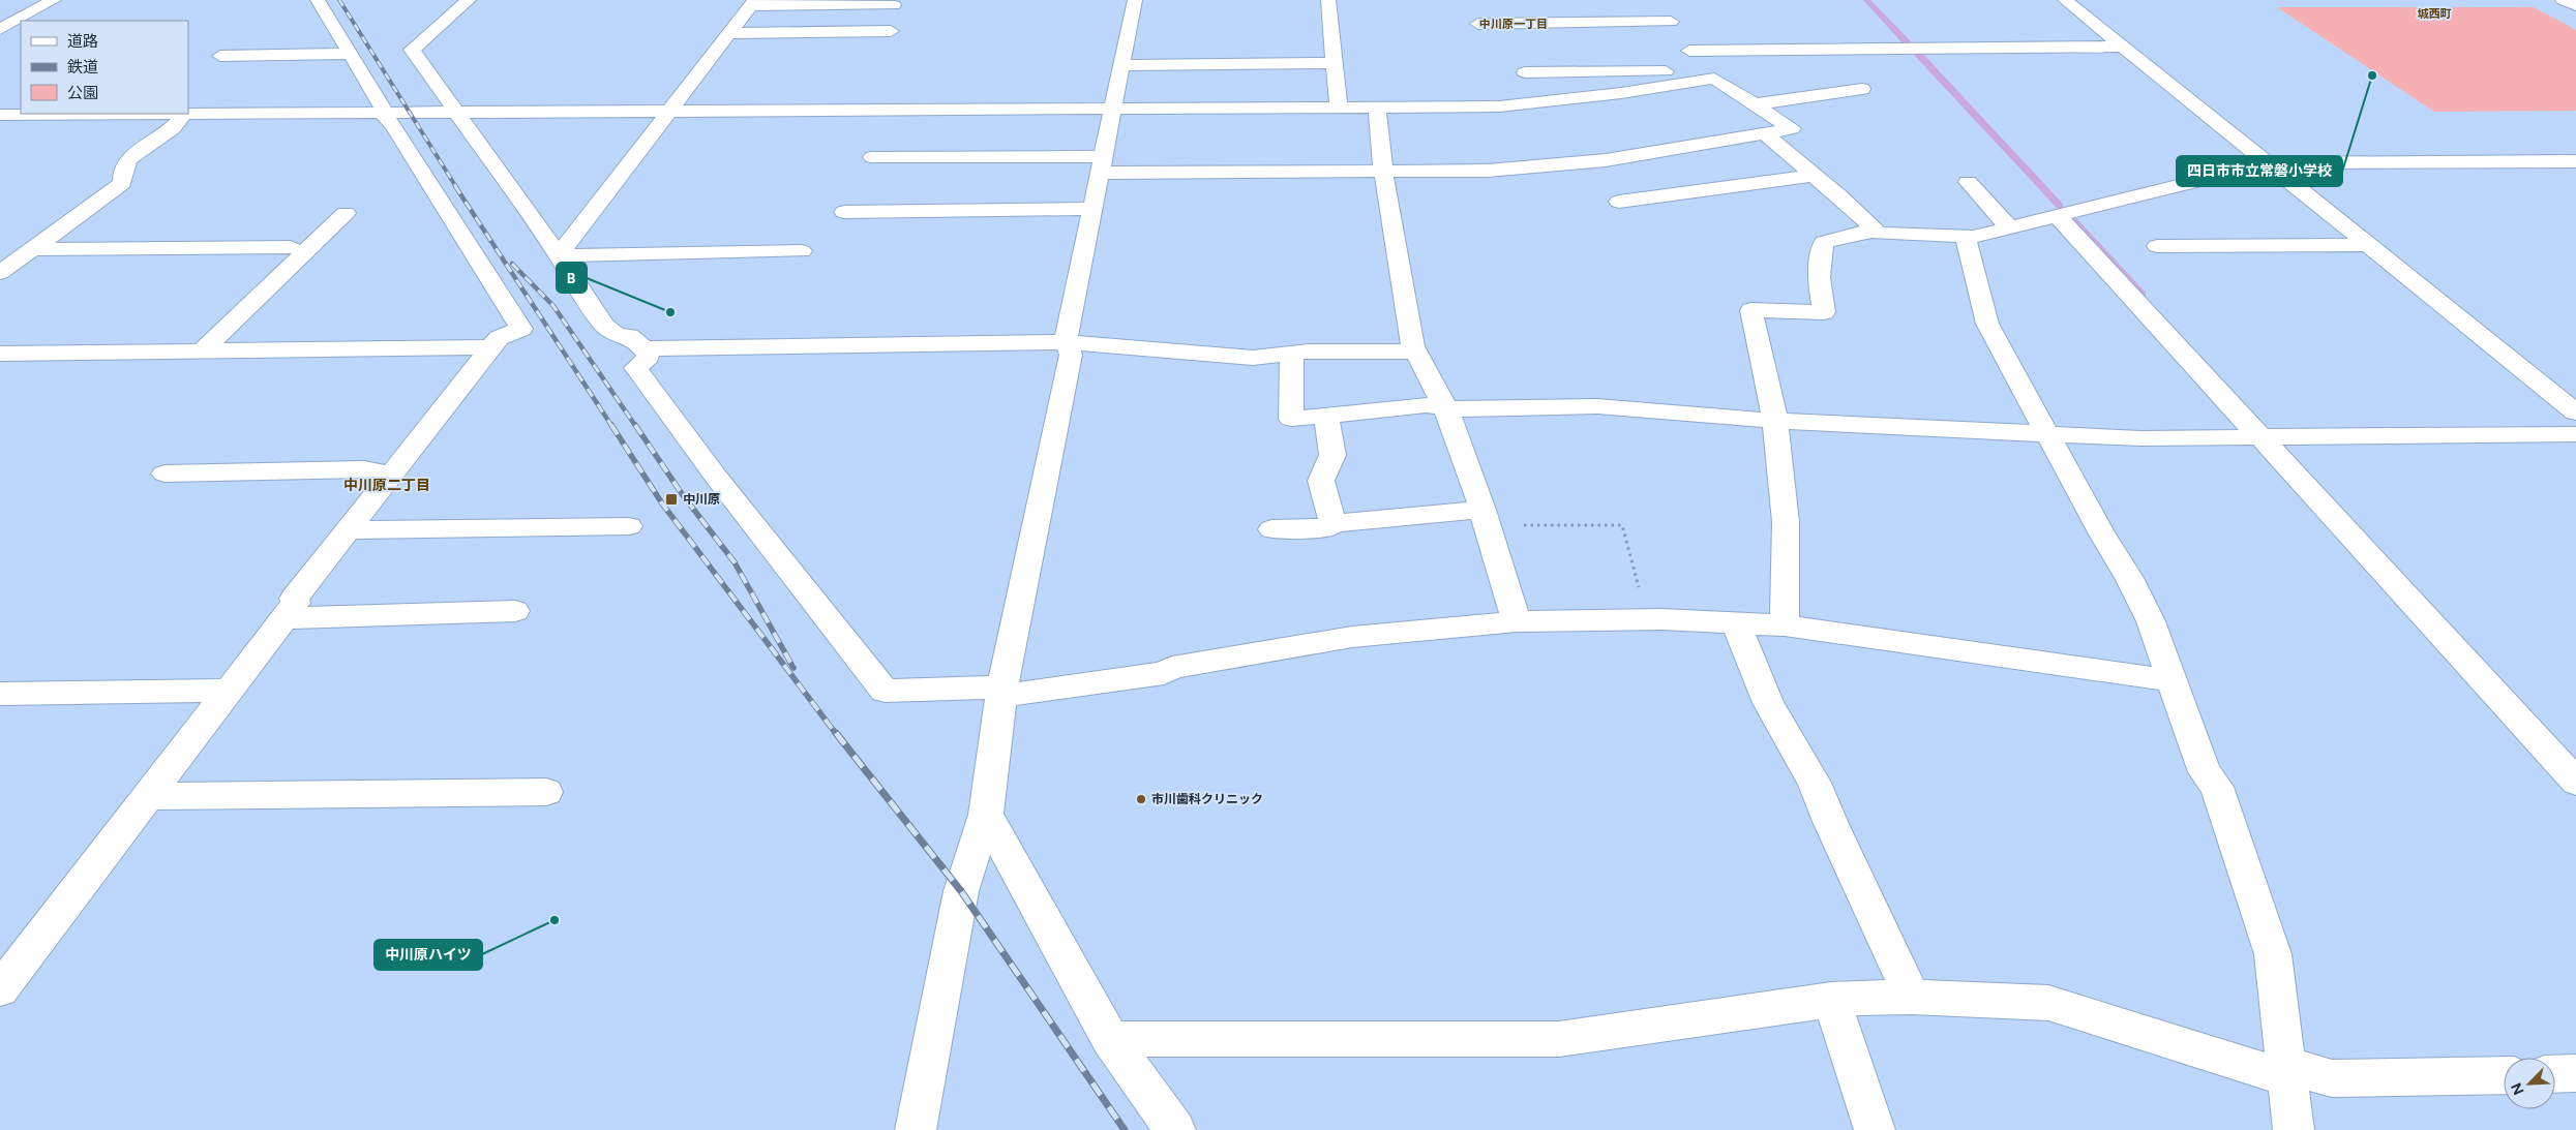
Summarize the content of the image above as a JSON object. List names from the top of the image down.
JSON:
{
  "districts": ["城西町", "中川原一丁目", "中川原二丁目"],
  "places": {
    "other": [
      "四日市市立常磐小学校",
      "B",
      "市川歯科クリニック",
      "中川原ハイツ"
    ],
    "transit": ["中川原"]
  },
  "legend": ["道路", "鉄道", "公園"],
  "north": "bottom left"
}
